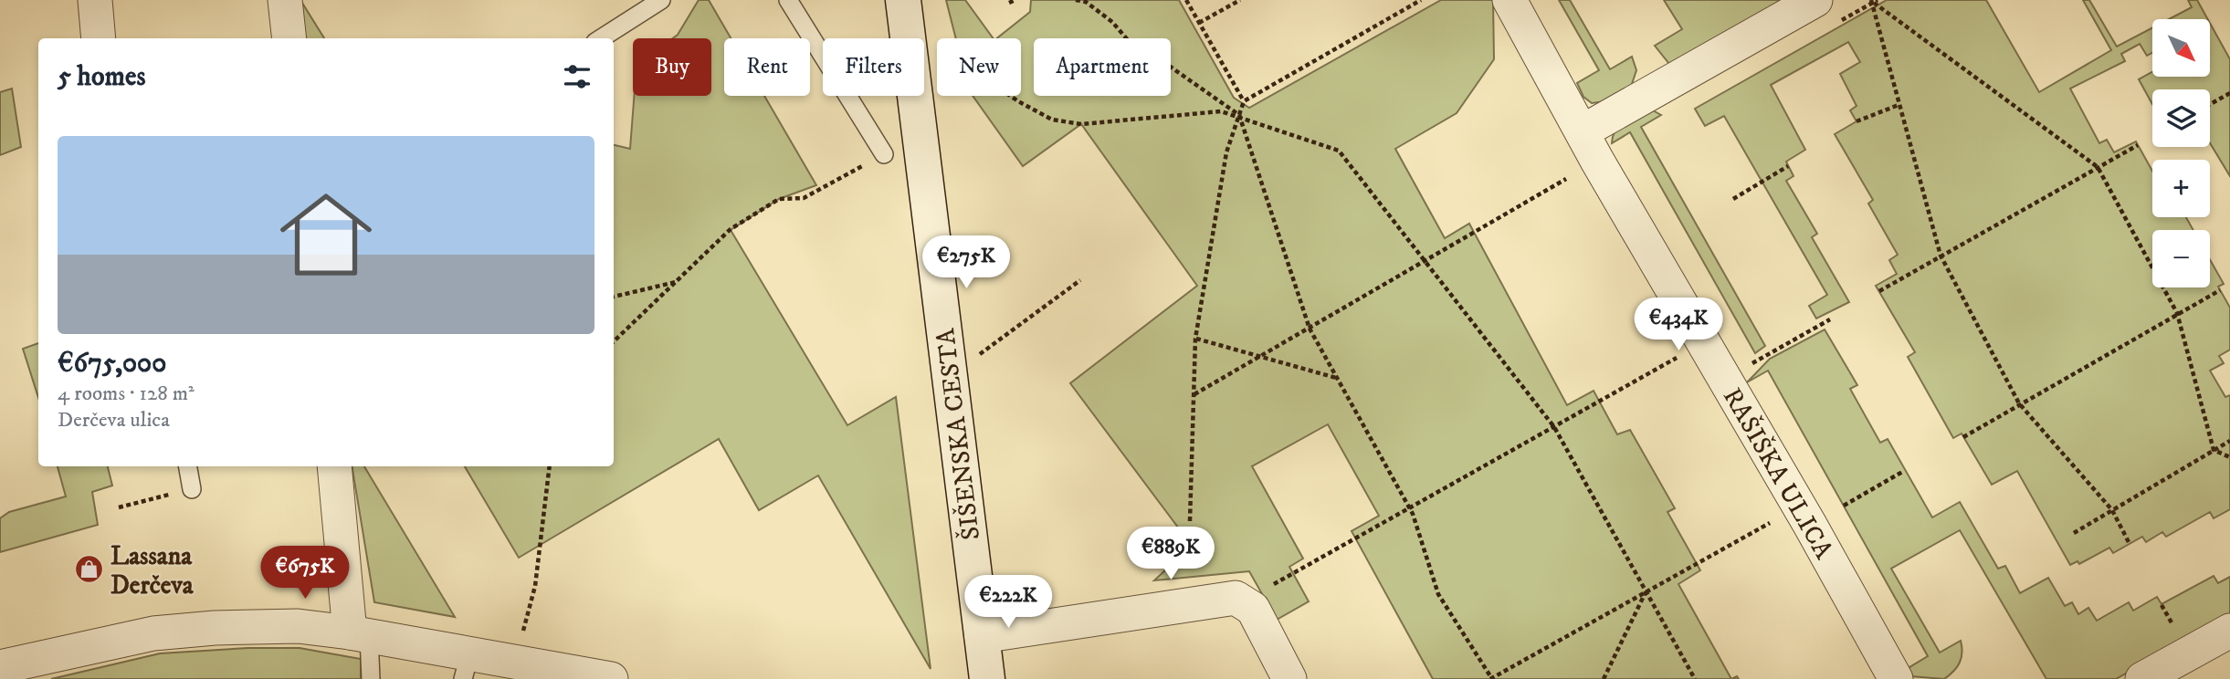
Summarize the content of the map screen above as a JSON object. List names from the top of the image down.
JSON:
{
  "streets": {
    "main road": ["ŠIŠENSKA CESTA"],
    "street": ["RAŠIŠKA ULICA"]
  },
  "places": {
    "shop": ["Lassana Derčeva"]
  },
  "north": "bottom right",
  "page": {
    "map_buttons": ["+", "−"],
    "chip": [
      "Buy",
      "Rent",
      "Filters",
      "New",
      "Apartment"
    ],
    "heading": "5 homes",
    "list": [
      {
        "name": "€675,000",
        "note": "4 rooms · 128 m² · Derčeva ulica"
      }
    ],
    "price": [
      "€275K",
      "€434K",
      "€889K",
      "€675K",
      "€222K"
    ]
  }
}
